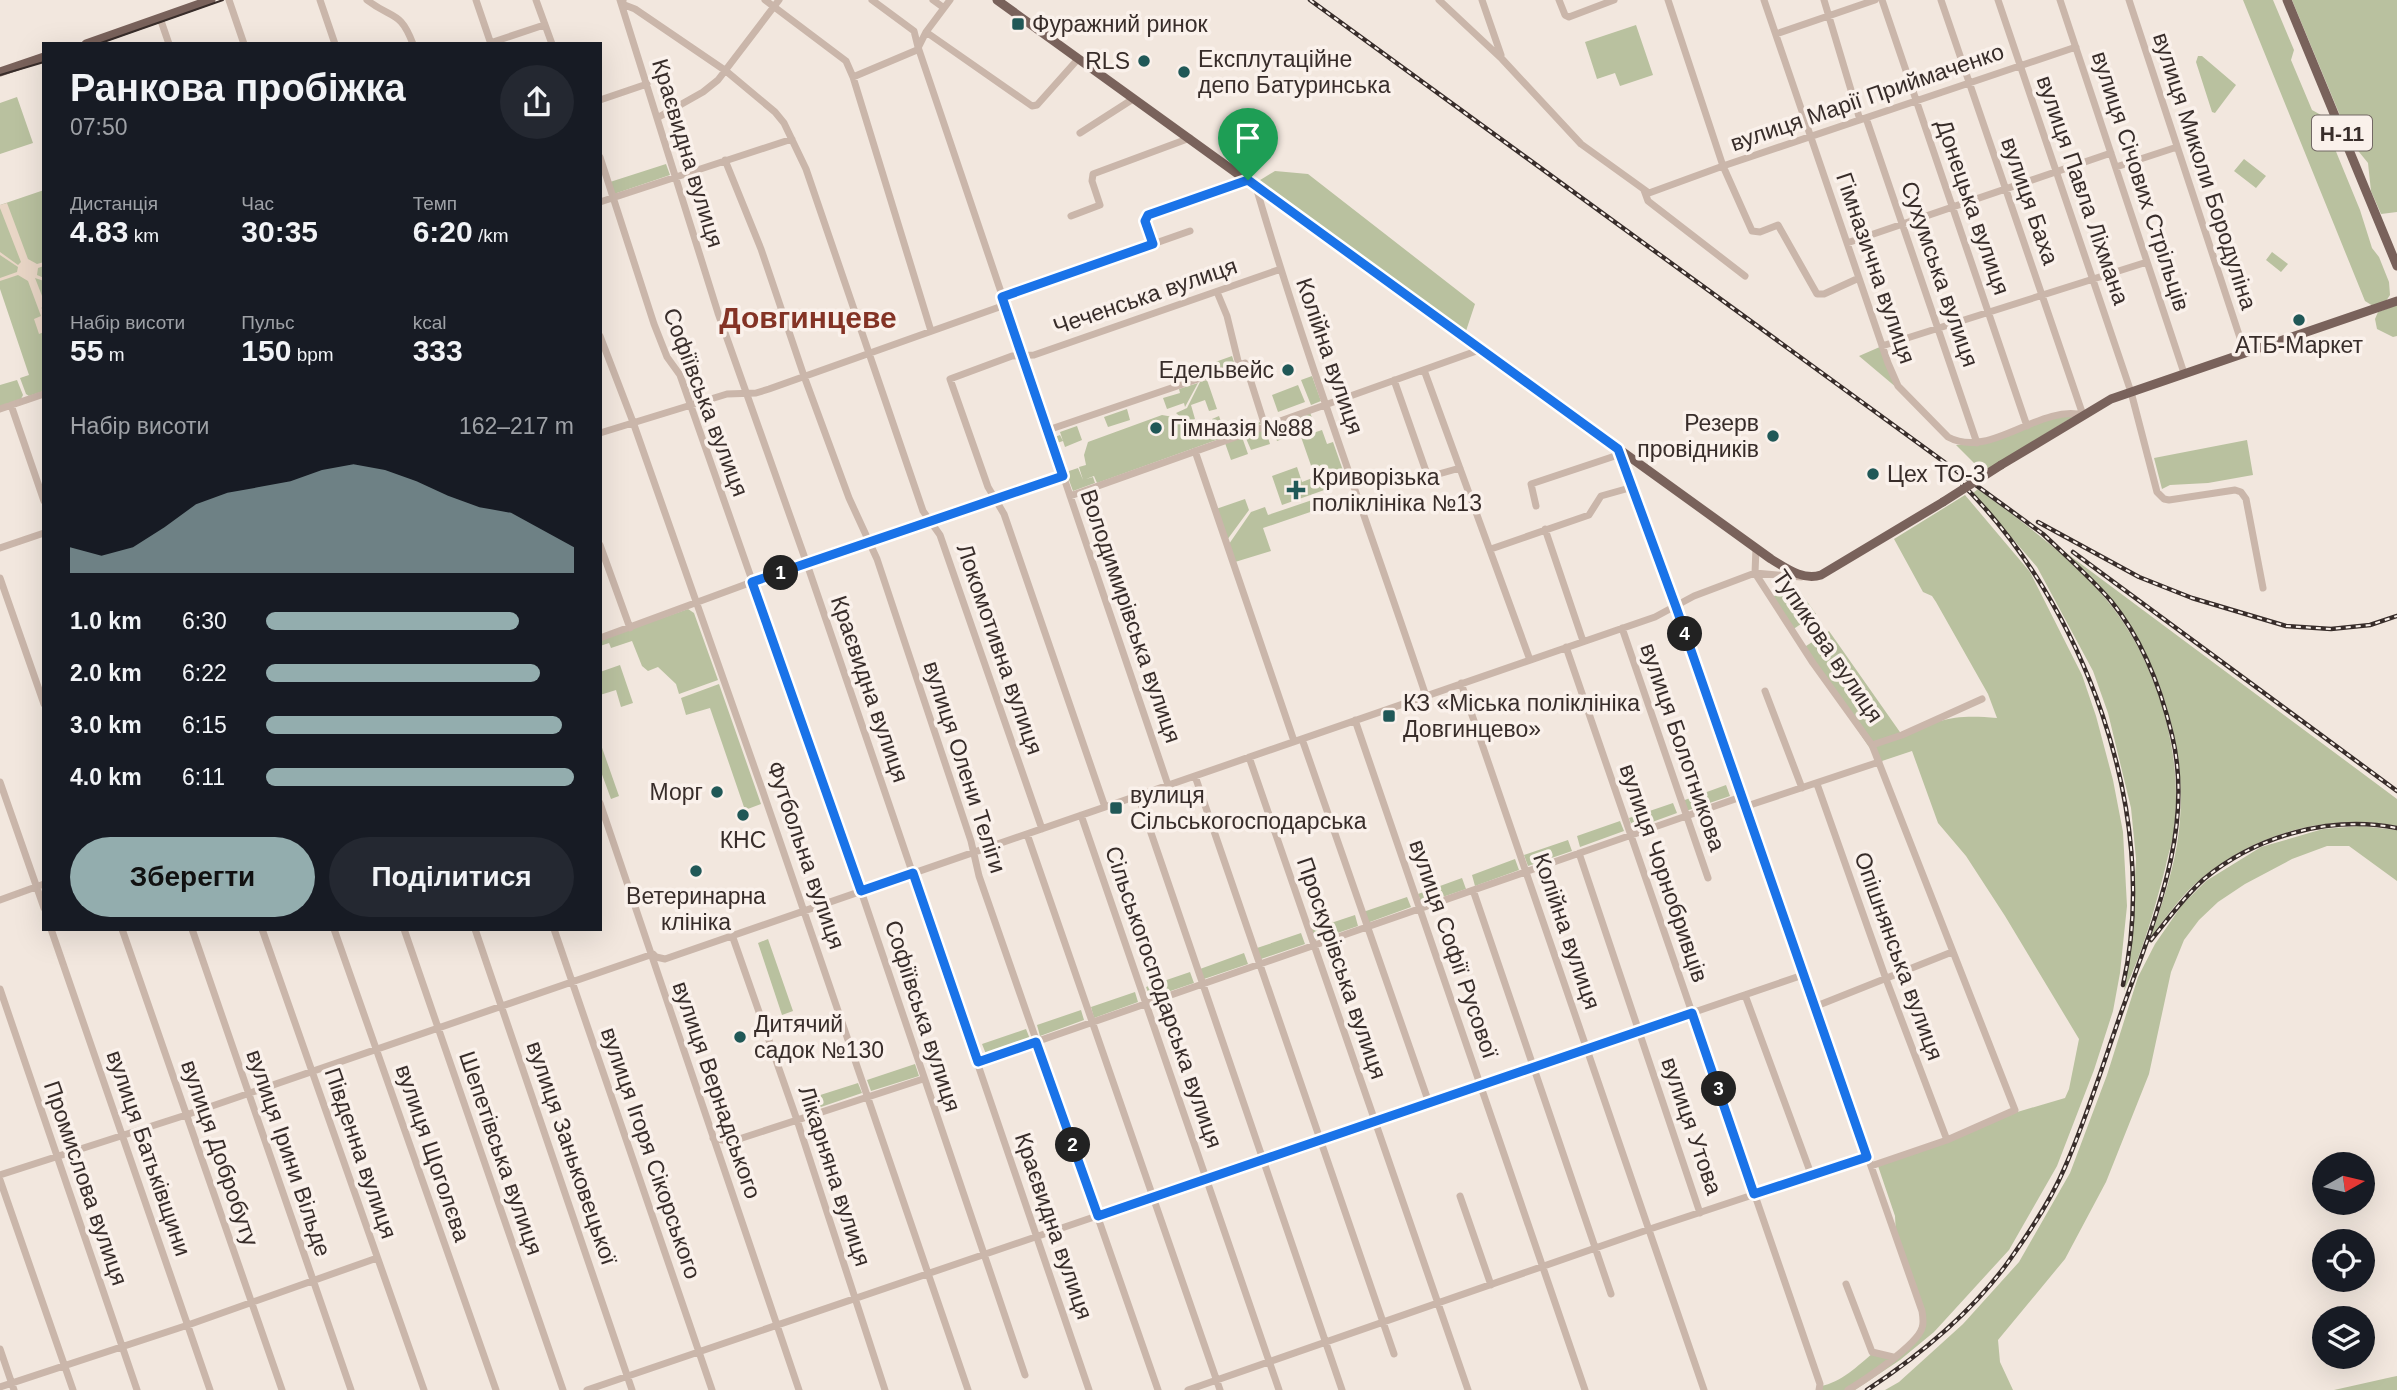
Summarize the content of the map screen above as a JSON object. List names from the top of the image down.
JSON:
{
  "streets": {
    "main road": ["Н-11"],
    "street": [
      "вулиця Марії Приймаченко",
      "Краєвидна вулиця",
      "вулиця Миколи Бородуліна",
      "вулиця Січових Стрільців",
      "вулиця Павла Ліхмана",
      "вулиця Баха",
      "Донецька вулиця",
      "Гімназична вулиця",
      "Сухумська вулиця",
      "Чеченська вулиця",
      "Колійна вулиця",
      "Софіївська вулиця",
      "Володимирівська вулиця",
      "Тупикова вулиця",
      "Локомотивна вулиця",
      "вулиця Болотникова",
      "вулиця Олени Теліги",
      "Футбольна вулиця",
      "вулиця Чорнобривців",
      "вулиця Софії Русової",
      "Опішнянська вулиця",
      "Проскурівська вулиця",
      "Сільськогосподарська вулиця",
      "вулиця Вернадського",
      "вулиця Утова",
      "вулиця Батьківщини",
      "вулиця Добробуту",
      "вулиця Ірини Вільде",
      "Південна вулиця",
      "вулиця Щоголєва",
      "Шепетівська вулиця",
      "вулиця Заньковецької",
      "вулиця Ігоря Сікорського",
      "Лікарняна вулиця",
      "Промислова вулиця"
    ]
  },
  "crossings": [
    ["вулиця Марії Приймаченко", "вулиця Січових Стрільців"],
    ["вулиця Марії Приймаченко", "вулиця Павла Ліхмана"],
    ["вулиця Марії Приймаченко", "вулиця Баха"],
    ["вулиця Марії Приймаченко", "Донецька вулиця"],
    ["вулиця Марії Приймаченко", "Гімназична вулиця"],
    ["вулиця Марії Приймаченко", "Сухумська вулиця"],
    ["Краєвидна вулиця", "Локомотивна вулиця"],
    ["Гімназична вулиця", "Сухумська вулиця"],
    ["Чеченська вулиця", "Колійна вулиця"],
    ["Чеченська вулиця", "Володимирівська вулиця"],
    ["Тупикова вулиця", "Опішнянська вулиця"]
  ],
  "districts": ["Довгинцеве"],
  "places": {
    "transit": ["Фуражний ринок", "КЗ «Міська поліклініка Довгинцево»", "вулиця Сільськогосподарська"],
    "other": [
      "RLS",
      "Експлутаційне депо Батуринська",
      "АТБ-Маркет",
      "Едельвейс",
      "Гімназія №88",
      "Резерв провідників",
      "Цех ТО-3",
      "Морг",
      "КНС",
      "Ветеринарна клініка",
      "Дитячий садок №130"
    ],
    "health": ["Криворізька поліклініка №13"]
  },
  "north": "right",
  "page": {
    "heading": ["Ранкова пробіжка", "07:50"],
    "stats": [
      ["Дистанція", "4.83 km"],
      ["Час", "30:35"],
      ["Темп", "6:20 /km"],
      ["Набір висоти", "55 m"],
      ["Пульс", "150 bpm"],
      ["kcal", "333"]
    ],
    "chart": ["Набір висоти", "162–217 m"],
    "pins": [
      "1",
      "4",
      "3",
      "2"
    ],
    "list": [
      {
        "name": "1.0 km",
        "note": "6:30"
      },
      {
        "name": "2.0 km",
        "note": "6:22"
      },
      {
        "name": "3.0 km",
        "note": "6:15"
      },
      {
        "name": "4.0 km",
        "note": "6:11"
      }
    ],
    "buttons": ["Зберегти", "Поділитися"]
  }
}
